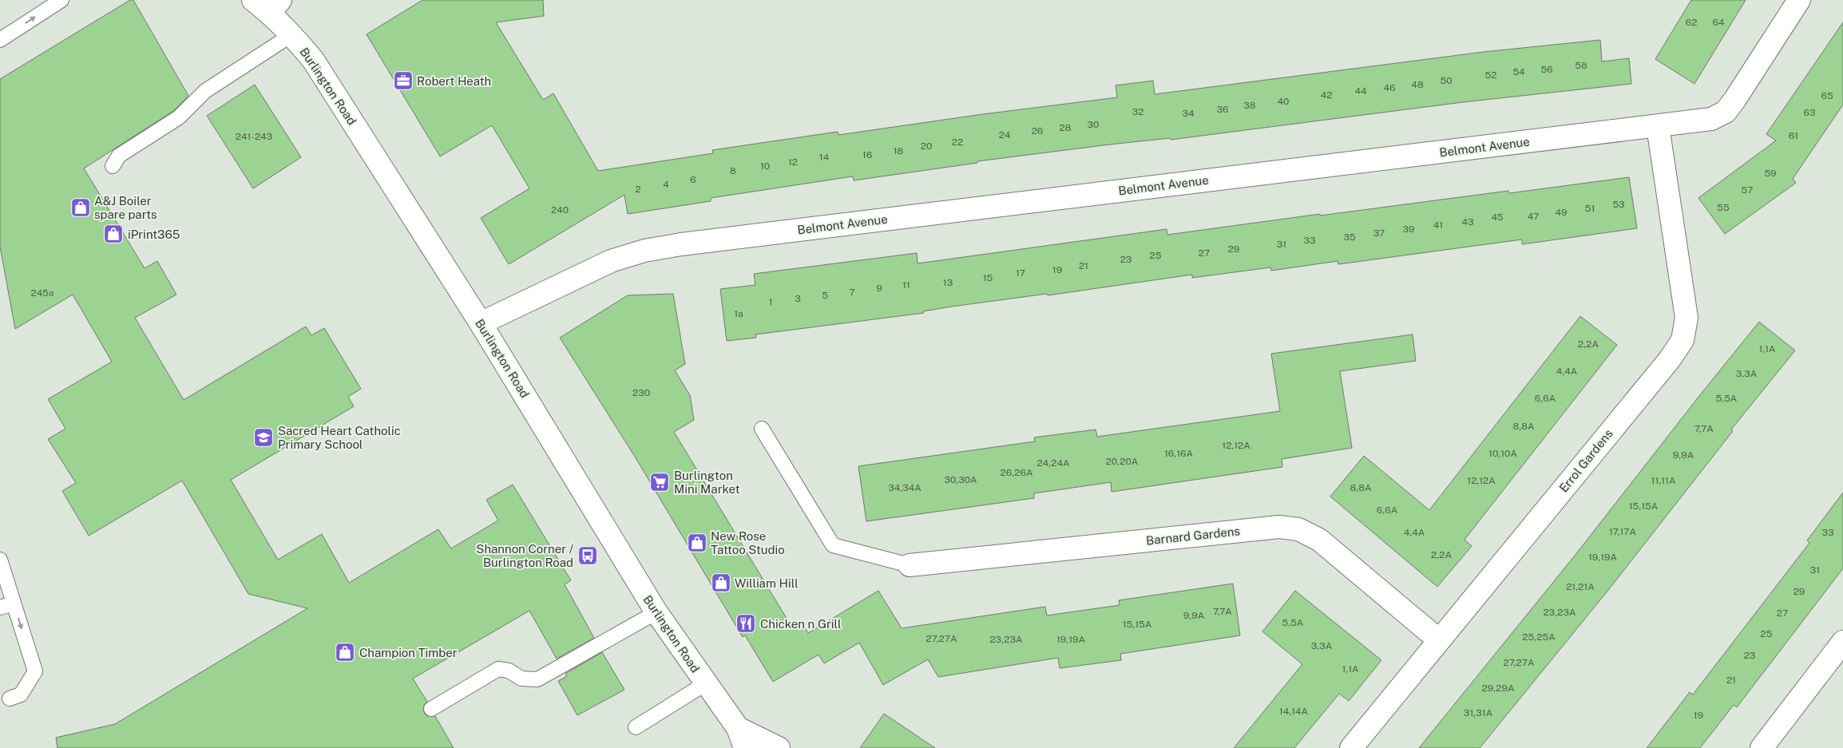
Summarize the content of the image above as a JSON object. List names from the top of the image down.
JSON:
{
  "streets": {
    "street": [
      "Burlington Road",
      "Belmont Avenue",
      "Errol Gardens",
      "Barnard Gardens"
    ]
  },
  "crossings": [
    ["Burlington Road", "Belmont Avenue"],
    ["Belmont Avenue", "Errol Gardens"],
    ["Errol Gardens", "Barnard Gardens"]
  ],
  "places": {
    "office": ["Robert Heath"],
    "shop": [
      "A&J Boiler spare parts",
      "iPrint365",
      "New Rose Tattoo Studio",
      "William Hill",
      "Champion Timber"
    ],
    "school or university": ["Sacred Heart Catholic Primary School"],
    "supermarket": ["Burlington Mini Market"],
    "bus stop": ["Shannon Corner / Burlington Road"],
    "restaurant": ["Chicken n Grill"]
  },
  "house_numbers": [
    "62",
    "64",
    "58",
    "56",
    "54",
    "52",
    "50",
    "48",
    "46",
    "44",
    "42",
    "65",
    "40",
    "38",
    "36",
    "32",
    "63",
    "34",
    "30",
    "28",
    "26",
    "24",
    "61",
    "241-243",
    "22",
    "20",
    "18",
    "16",
    "14",
    "12",
    "10",
    "8",
    "59",
    "6",
    "4",
    "2",
    "57",
    "53",
    "55",
    "51",
    "240",
    "49",
    "47",
    "45",
    "43",
    "41",
    "39",
    "37",
    "35",
    "33",
    "31",
    "29",
    "27",
    "25",
    "23",
    "21",
    "19",
    "17",
    "15",
    "13",
    "11",
    "9",
    "7",
    "245a",
    "5",
    "3",
    "1",
    "1a",
    "2,2A",
    "1,1A",
    "4,4A",
    "3,3A",
    "230",
    "6,6A",
    "5,5A",
    "8,8A",
    "7,7A",
    "12,12A",
    "16,16A",
    "10,10A",
    "9,9A",
    "20,20A",
    "24,24A",
    "26,26A",
    "30,30A",
    "12,12A",
    "11,11A",
    "34,34A",
    "8,8A",
    "15,15A",
    "6,6A",
    "17,17A",
    "4,4A",
    "33",
    "2,2A",
    "19,19A",
    "31",
    "21,21A",
    "29",
    "7,7A",
    "23,23A",
    "27",
    "9,9A",
    "5,5A",
    "15,15A",
    "25",
    "25,25A",
    "27,27A",
    "23,23A",
    "19,19A",
    "3,3A",
    "23",
    "27,27A",
    "1,1A",
    "21",
    "29,29A",
    "14,14A",
    "31,31A",
    "19"
  ]
}
